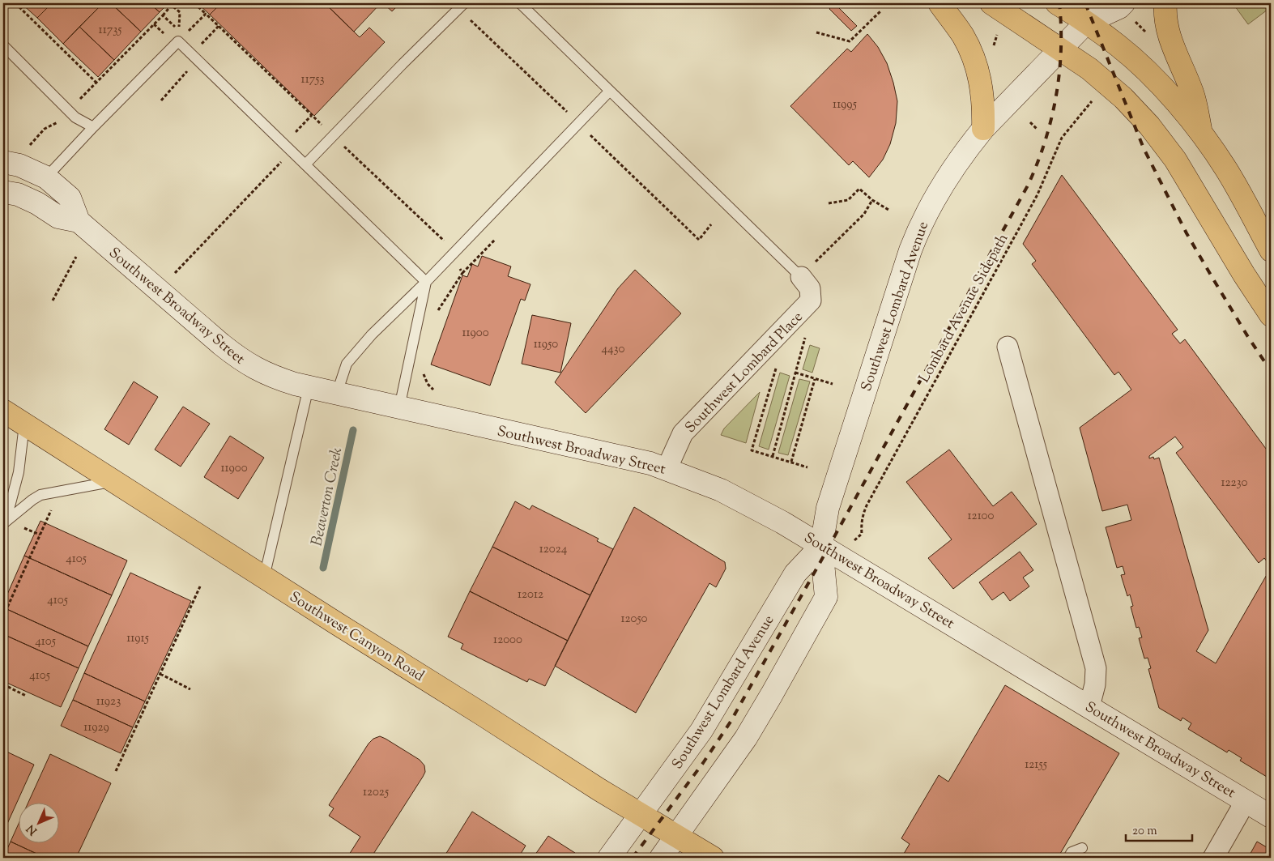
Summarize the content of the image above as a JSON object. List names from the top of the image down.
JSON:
{
  "streets": {
    "main road": ["Southwest Canyon Road"],
    "street": ["Southwest Broadway Street", "Southwest Lombard Avenue", "Southwest Lombard Place"],
    "path": ["Lombard Avenue Sidepath"]
  },
  "crossings": [
    ["Southwest Broadway Street", "Southwest Lombard Avenue"],
    ["Southwest Broadway Street", "Southwest Lombard Place"],
    ["Southwest Lombard Avenue", "Southwest Canyon Road"]
  ],
  "water": ["Beaverton Creek"],
  "house_numbers": [
    "11735",
    "11753",
    "11995",
    "11900",
    "11950",
    "4430",
    "11900",
    "12230",
    "12100",
    "12024",
    "4105",
    "12012",
    "4105",
    "12050",
    "11915",
    "12000",
    "4105",
    "4105",
    "11923",
    "11929",
    "12155",
    "12025"
  ],
  "scale_bar": "20 m",
  "north": "bottom left"
}
